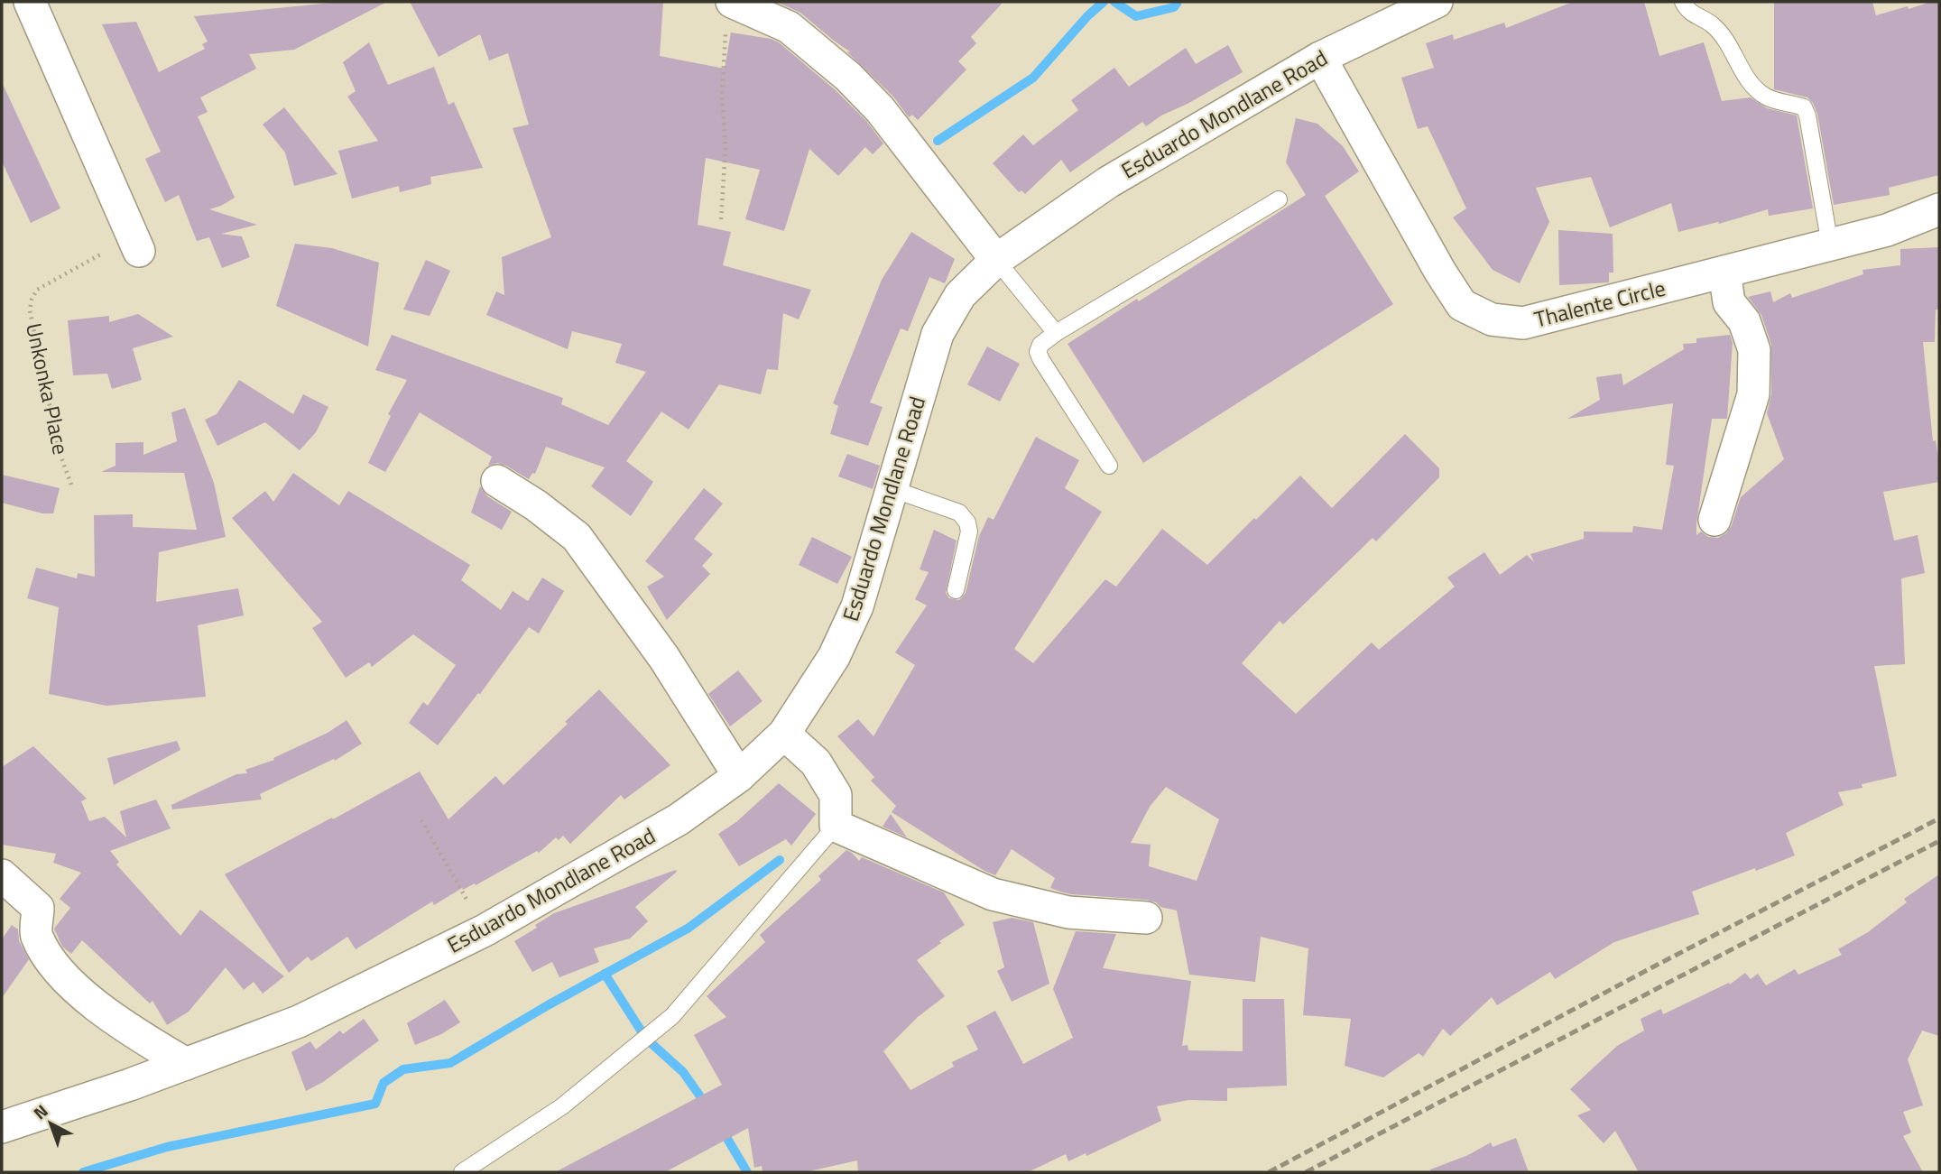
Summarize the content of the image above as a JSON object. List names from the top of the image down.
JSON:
{
  "streets": {
    "street": ["Esduardo Mondlane Road", "Thalente Circle"],
    "path": ["Unkonka Place"]
  },
  "crossings": [
    ["Esduardo Mondlane Road", "Thalente Circle"]
  ],
  "north": "top left"
}
